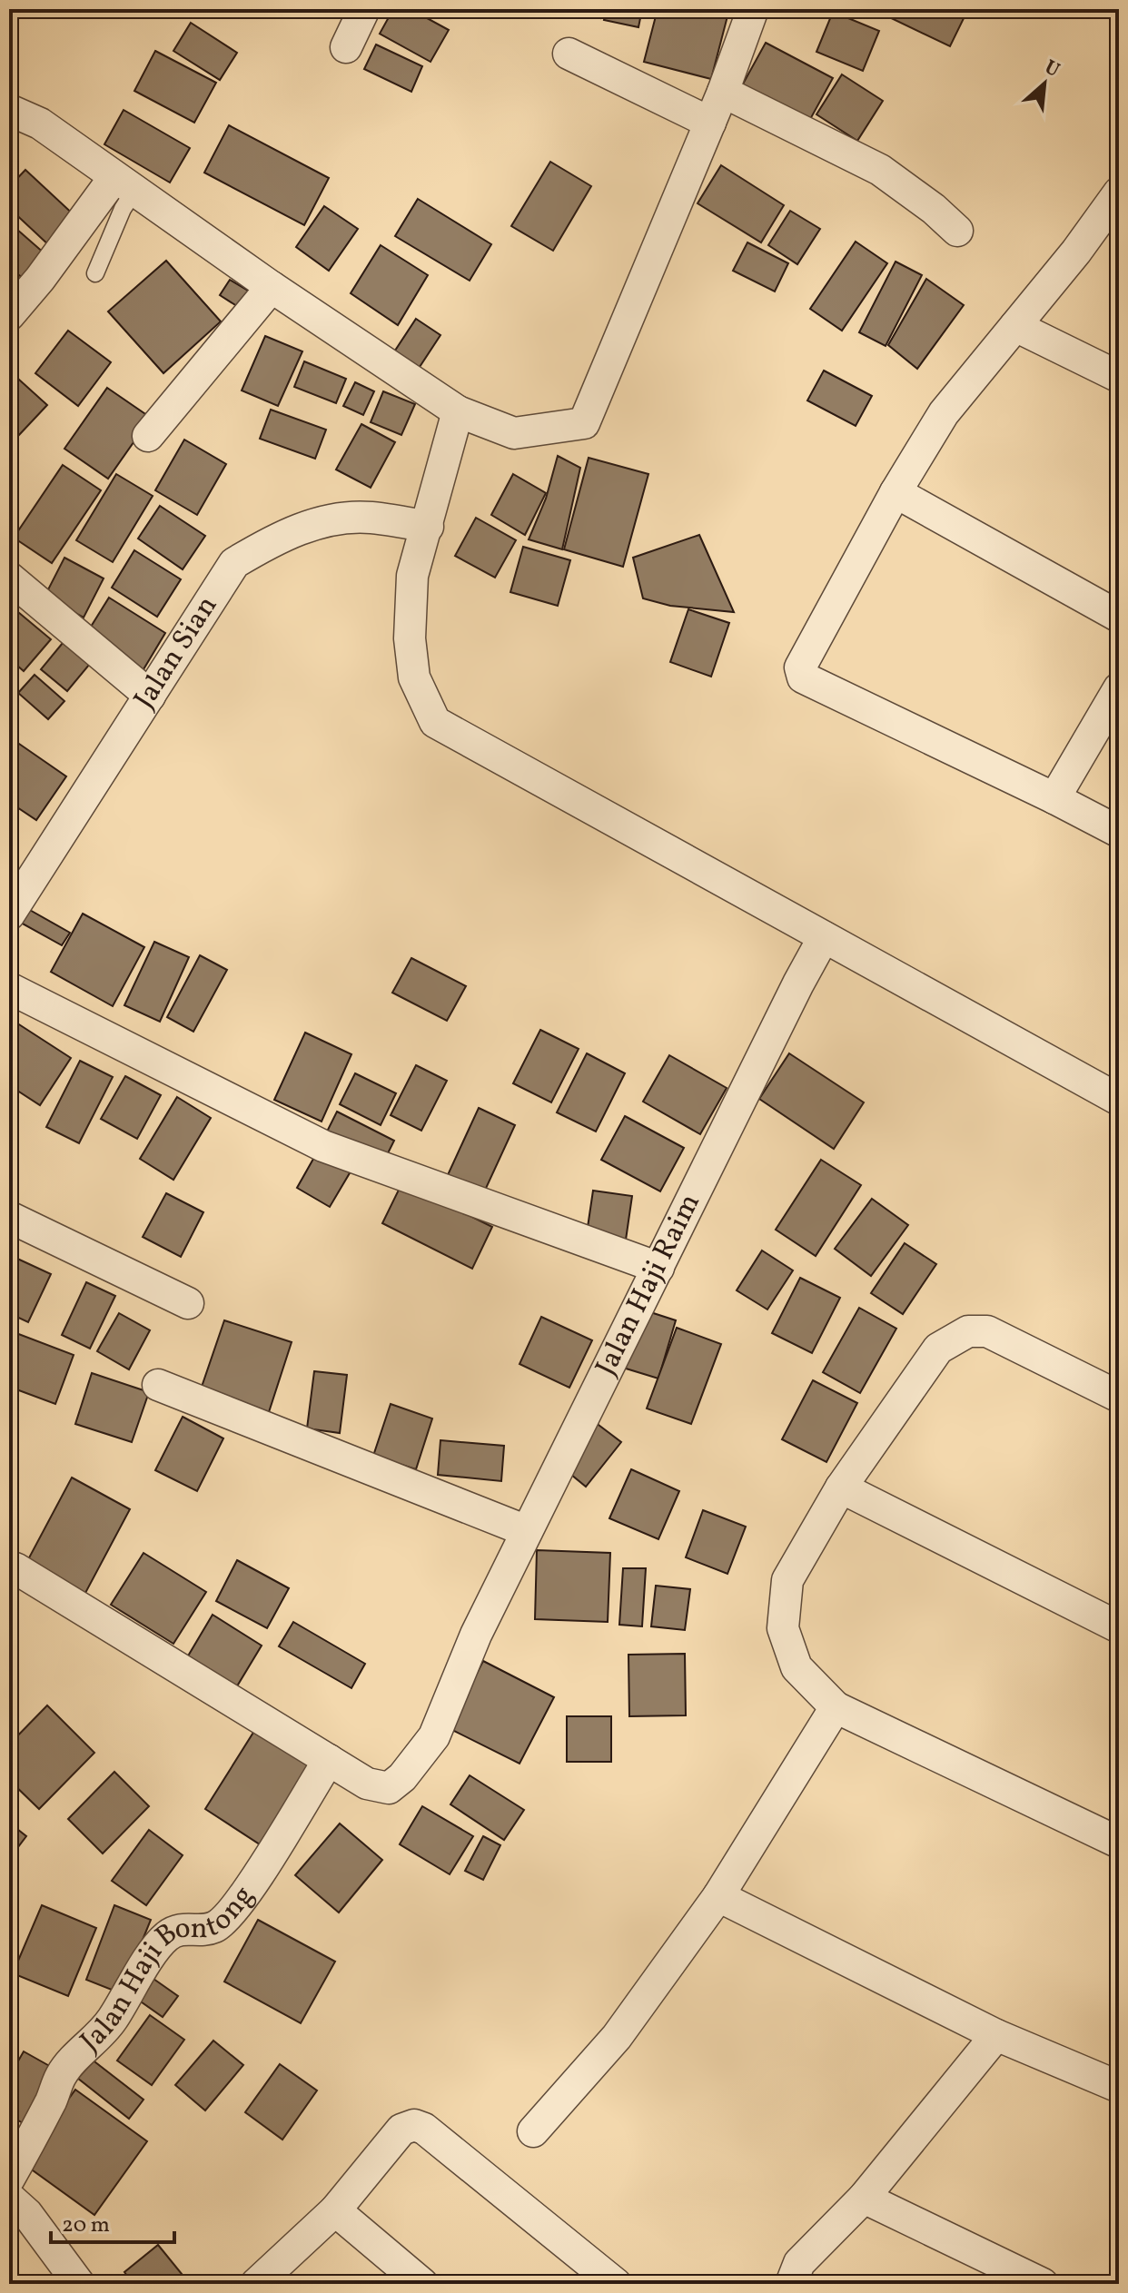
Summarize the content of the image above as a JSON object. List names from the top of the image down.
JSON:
{
  "streets": {
    "street": ["Jalan Sian", "Jalan Haji Raim", "Jalan Haji Bontong"]
  },
  "crossings": [
    ["Jalan Haji Raim", "Jalan Haji Bontong"]
  ],
  "scale_bar": "20 m",
  "north": "top right"
}
